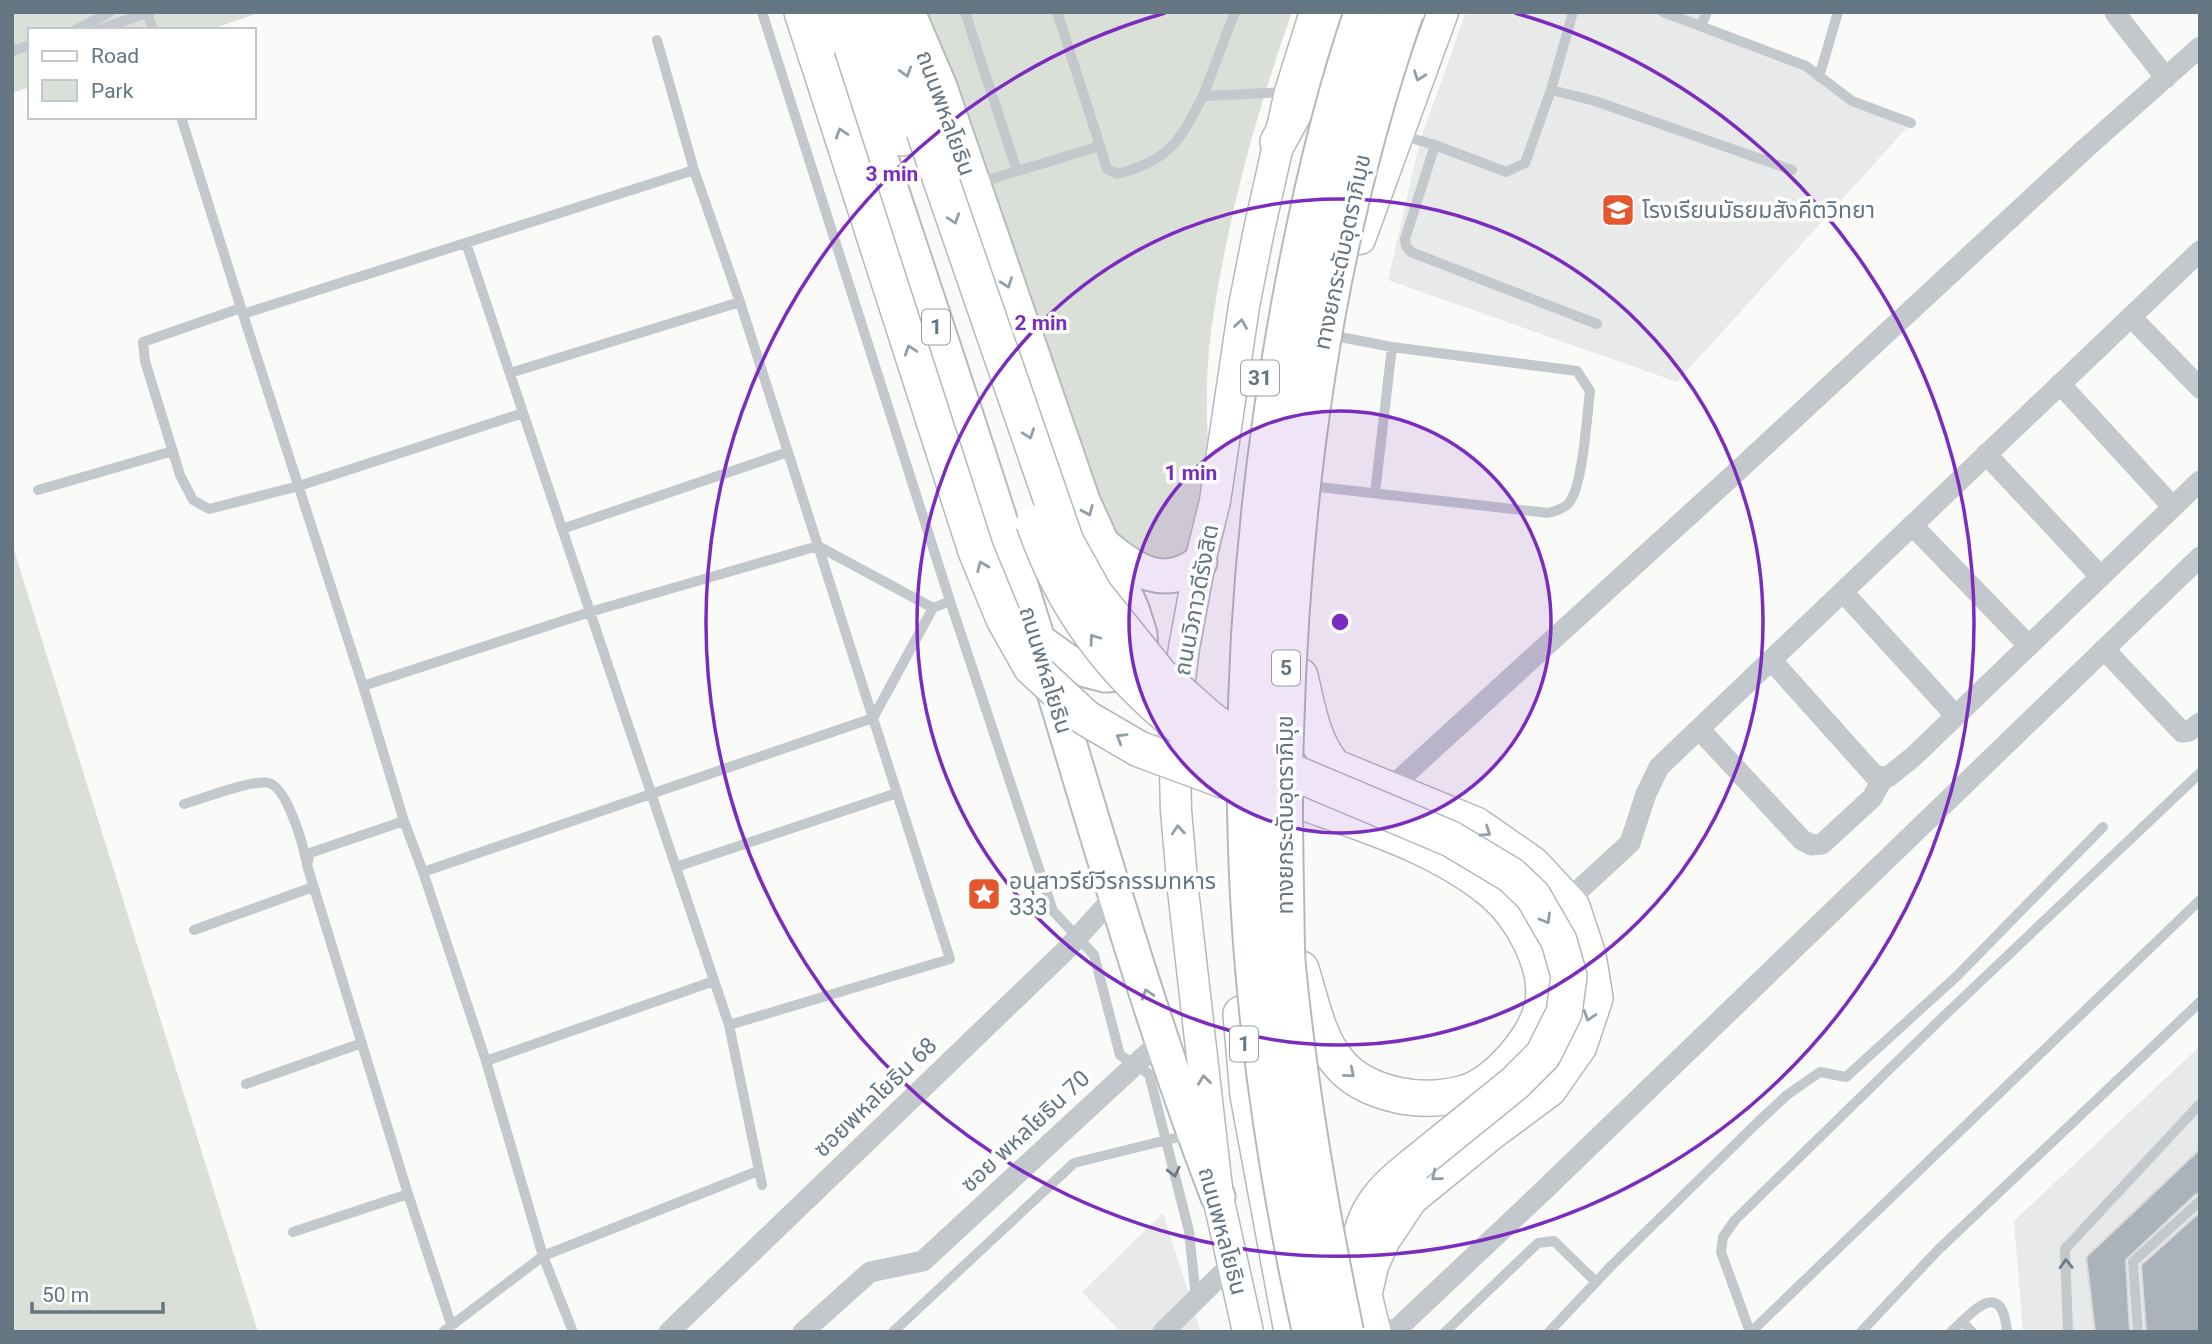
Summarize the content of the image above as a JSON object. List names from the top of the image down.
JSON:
{
  "streets": {
    "highway": [
      "ถนนพหลโยธิน",
      "ทางยกระดับอุตราภิมุข",
      "1",
      "31",
      "ถนนวิภาวดีรังสิต",
      "5"
    ],
    "street": ["ซอยพหลโยธิน 68", "ซอย พหลโยธิน 70"]
  },
  "crossings": [
    ["ถนนพหลโยธิน", "ถนนวิภาวดีรังสิต"],
    ["ถนนพหลโยธิน", "ซอยพหลโยธิน 68"],
    ["ถนนพหลโยธิน", "ซอย พหลโยธิน 70"],
    ["ทางยกระดับอุตราภิมุข", "ถนนวิภาวดีรังสิต"]
  ],
  "one_way": ["ถนนวิภาวดีรังสิต"],
  "places": {
    "school or university": ["โรงเรียนมัธยมสังคีตวิทยา"],
    "place": ["อนุสาวรีย์วีรกรรมทหาร 333"]
  },
  "legend": ["Road", "Park"],
  "scale_bar": "50 m",
  "rings": ["3 min", "2 min", "1 min"]
}
